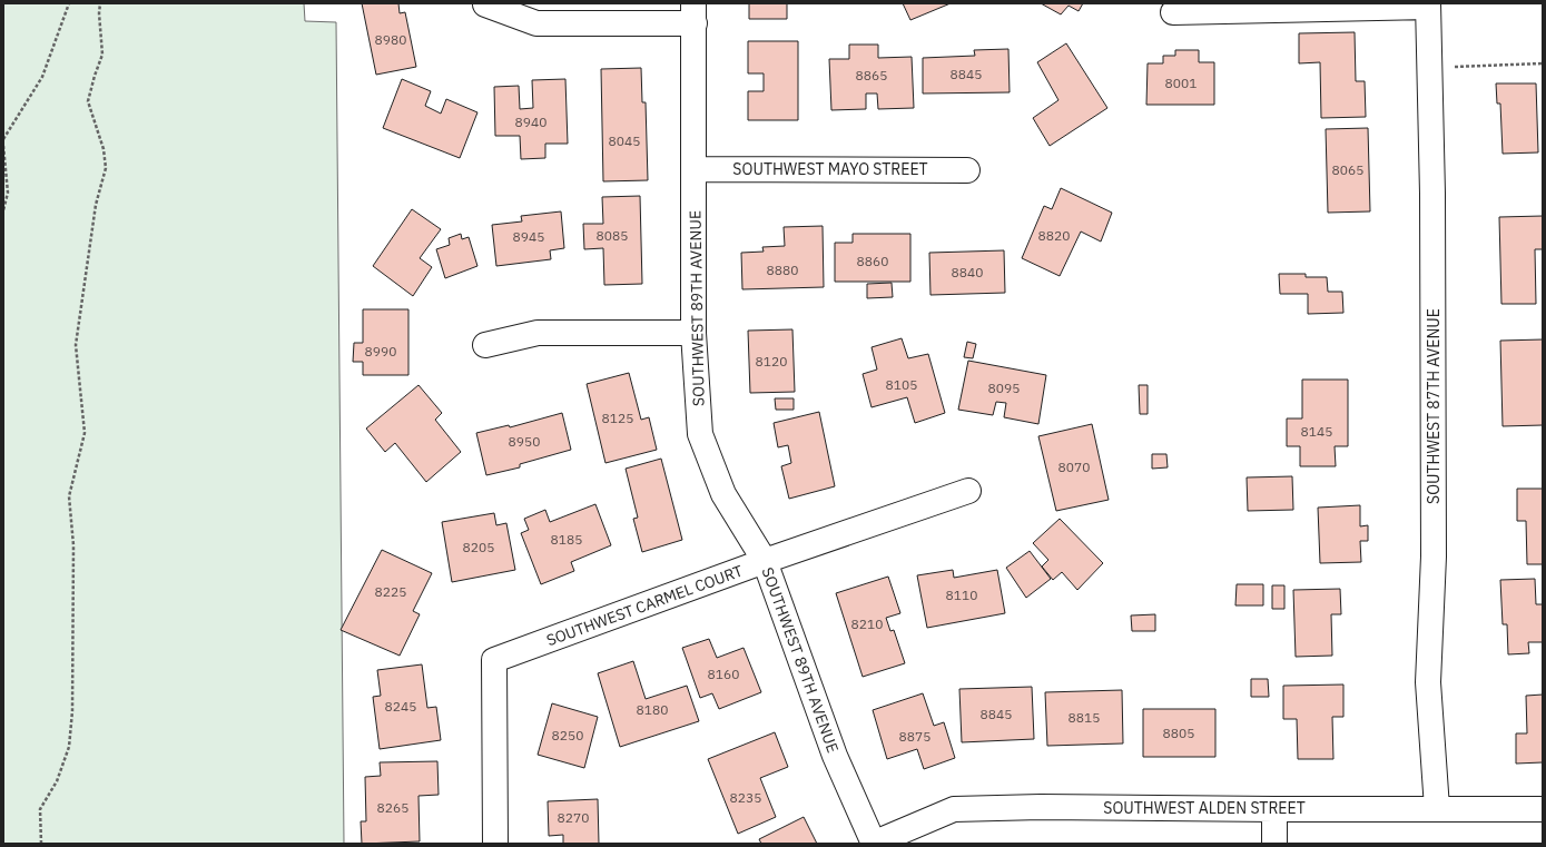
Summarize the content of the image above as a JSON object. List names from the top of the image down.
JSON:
{
  "streets": {
    "street": [
      "SOUTHWEST MAYO STREET",
      "SOUTHWEST 89TH AVENUE",
      "SOUTHWEST 87TH AVENUE",
      "SOUTHWEST CARMEL COURT",
      "SOUTHWEST ALDEN STREET"
    ]
  },
  "crossings": [
    ["SOUTHWEST MAYO STREET", "SOUTHWEST 89TH AVENUE"],
    ["SOUTHWEST 89TH AVENUE", "SOUTHWEST CARMEL COURT"],
    ["SOUTHWEST 89TH AVENUE", "SOUTHWEST ALDEN STREET"],
    ["SOUTHWEST 87TH AVENUE", "SOUTHWEST ALDEN STREET"]
  ],
  "house_numbers": [
    "8980",
    "8845",
    "8865",
    "8001",
    "8940",
    "8045",
    "8065",
    "8085",
    "8820",
    "8945",
    "8860",
    "8880",
    "8840",
    "8990",
    "8120",
    "8105",
    "8095",
    "8125",
    "8145",
    "8950",
    "8070",
    "8185",
    "8205",
    "8225",
    "8110",
    "8210",
    "8160",
    "8245",
    "8180",
    "8845",
    "8815",
    "8805",
    "8250",
    "8875",
    "8235",
    "8265",
    "8270"
  ]
}
